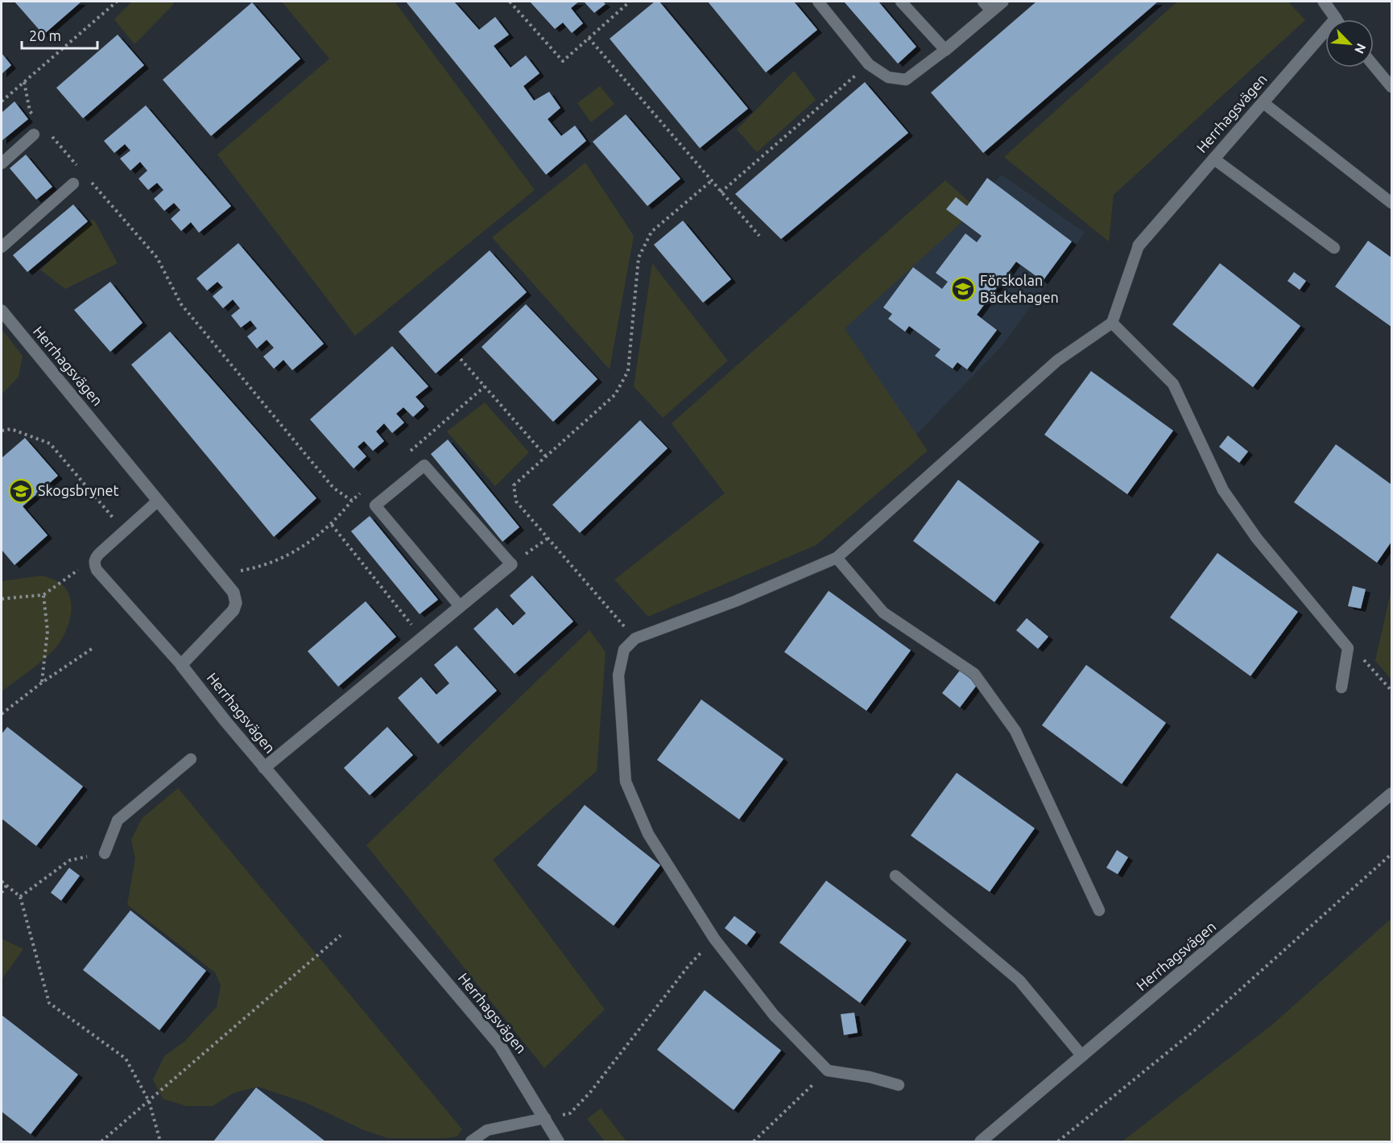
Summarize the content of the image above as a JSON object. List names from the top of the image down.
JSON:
{
  "streets": {
    "street": ["Herrhagsvägen"]
  },
  "places": {
    "school or university": ["Förskolan Bäckehagen", "Skogsbrynet"]
  },
  "scale_bar": "20 m",
  "north": "bottom right"
}
